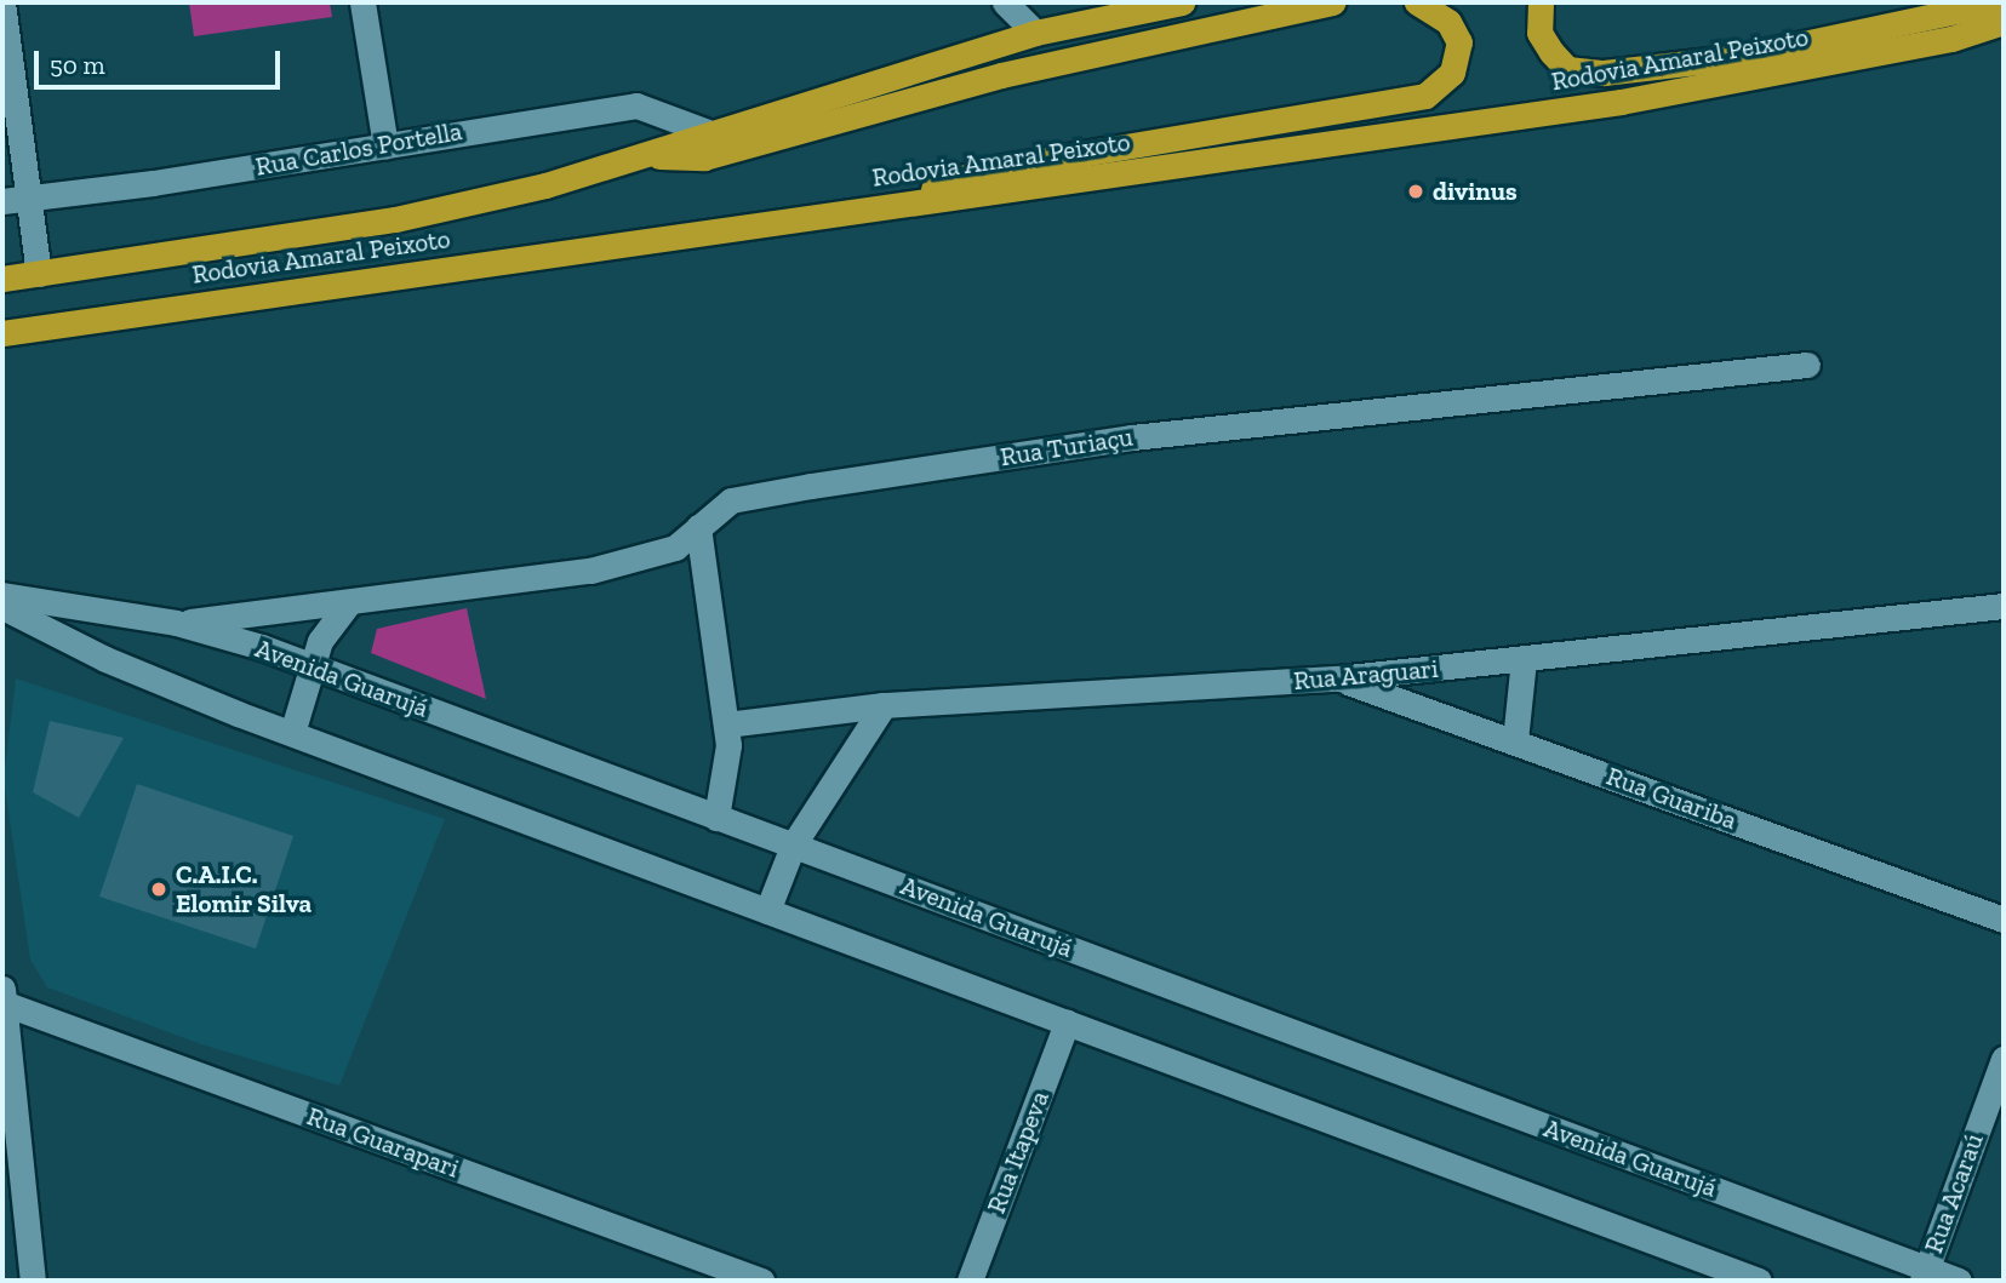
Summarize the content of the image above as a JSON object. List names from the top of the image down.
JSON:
{
  "streets": {
    "highway": ["Rodovia Amaral Peixoto"],
    "street": [
      "Rua Carlos Portella",
      "Rua Turiaçu",
      "Rua Araguari",
      "Avenida Guarujá",
      "Rua Guariba",
      "Rua Guarapari",
      "Rua Itapeva",
      "Rua Acaraú"
    ]
  },
  "crossings": [
    ["Rodovia Amaral Peixoto", "Rua Carlos Portella"],
    ["Rua Turiaçu", "Avenida Guarujá"],
    ["Rua Araguari", "Rua Guariba"],
    ["Avenida Guarujá", "Rua Itapeva"],
    ["Avenida Guarujá", "Rua Acaraú"]
  ],
  "places": ["divinus", "C.A.I.C. Elomir Silva"],
  "scale_bar": "50 m"
}
